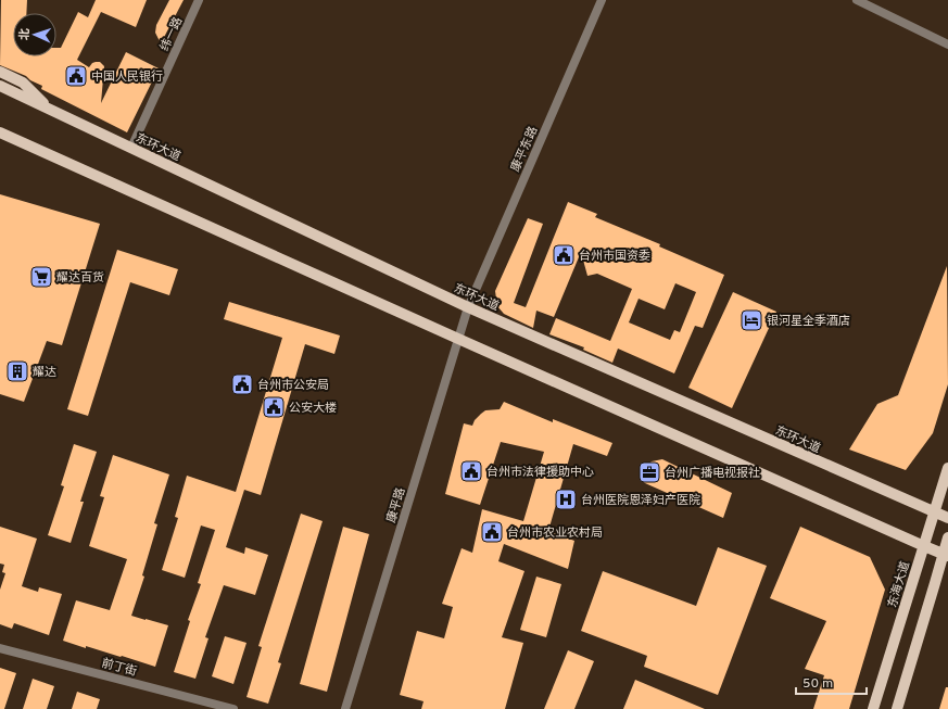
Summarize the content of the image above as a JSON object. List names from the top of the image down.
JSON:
{
  "streets": {
    "main road": ["东环大道", "东海大道"],
    "street": [
      "纬一路",
      "康平东路",
      "康平路",
      "前丁街"
    ]
  },
  "crossings": [
    ["纬一路", "东环大道"],
    ["东环大道", "康平东路"],
    ["东环大道", "康平路"],
    ["东环大道", "东海大道"],
    ["康平东路", "康平路"]
  ],
  "places": {
    "public building": [
      "中国人民银行",
      "台州市国资委",
      "台州市公安局",
      "公安大楼",
      "台州市法律援助中心",
      "台州市农业农村局"
    ],
    "supermarket": ["耀达百货"],
    "hotel": ["银河星全季酒店"],
    "building": ["耀达"],
    "office": ["台州广播电视报社"],
    "hospital": ["台州医院恩泽妇产医院"]
  },
  "scale_bar": "50 m",
  "north": "left"
}
